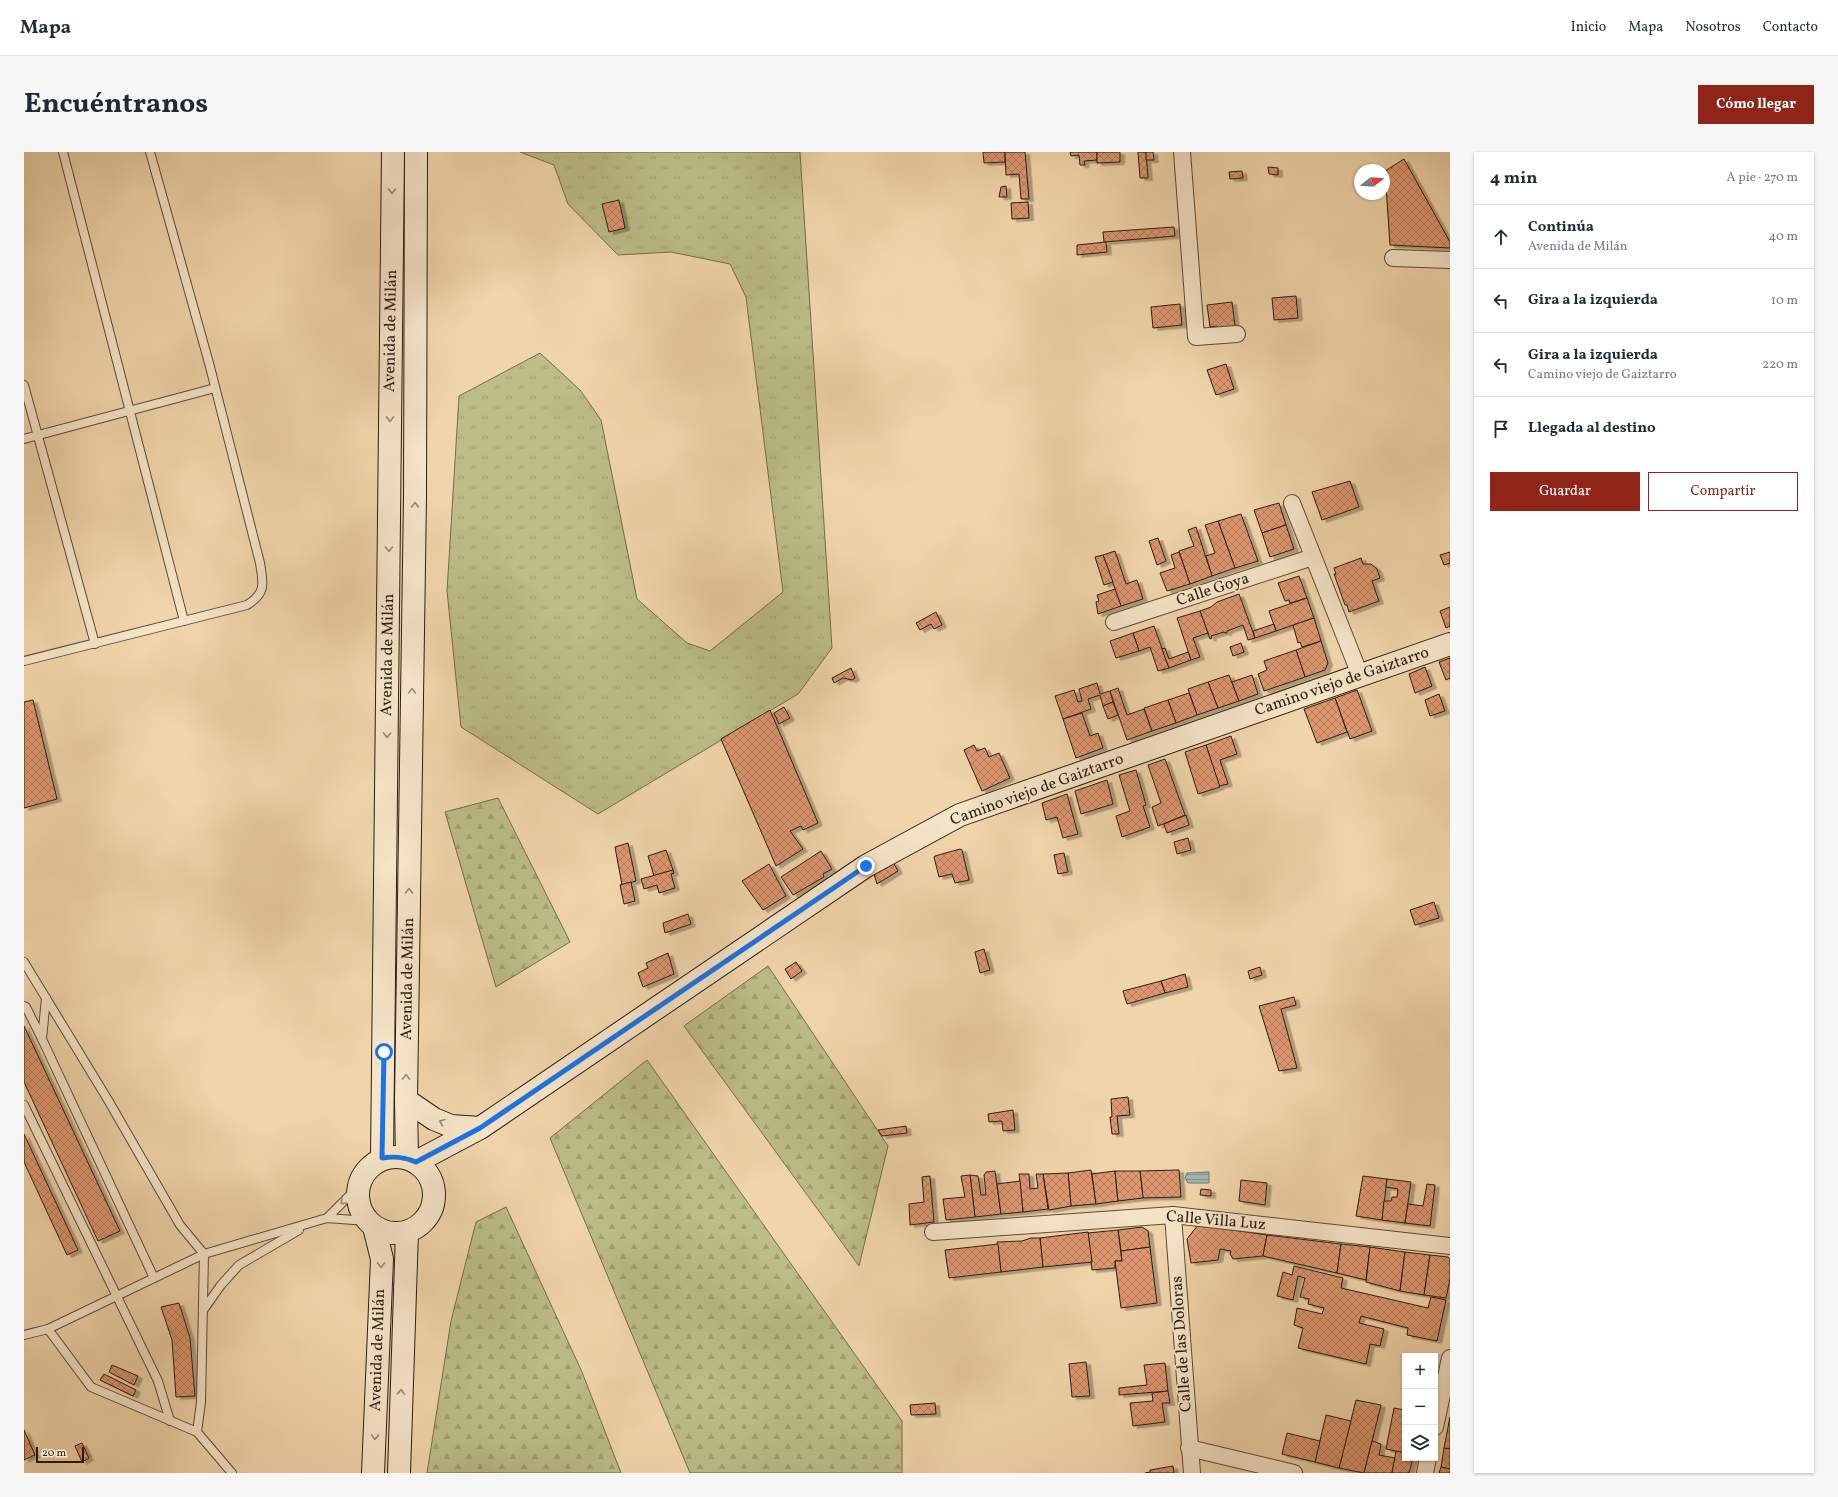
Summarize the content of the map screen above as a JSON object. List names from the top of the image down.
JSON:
{
  "streets": {
    "street": [
      "Avenida de Milán",
      "Calle Goya",
      "Camino viejo de Gaiztarro",
      "Calle Villa Luz",
      "Calle de las Doloras"
    ]
  },
  "crossings": [
    ["Avenida de Milán", "Camino viejo de Gaiztarro"],
    ["Calle Villa Luz", "Calle de las Doloras"]
  ],
  "scale_bar": "20 m",
  "north": "right",
  "page": {
    "header": "Mapa",
    "nav": [
      "Inicio",
      "Mapa",
      "Nosotros",
      "Contacto"
    ],
    "title": "Encuéntranos",
    "buttons": [
      "Cómo llegar",
      ["Guardar", "Compartir"]
    ],
    "heading": ["4 min", "A pie · 270 m"],
    "list": [
      ["Continúa", "Avenida de Milán", "40 m"],
      ["Gira a la izquierda", "10 m"],
      ["Gira a la izquierda", "Camino viejo de Gaiztarro", "220 m"],
      "Llegada al destino"
    ],
    "map_buttons": ["+", "−"],
    "scale": "20 m"
  }
}
